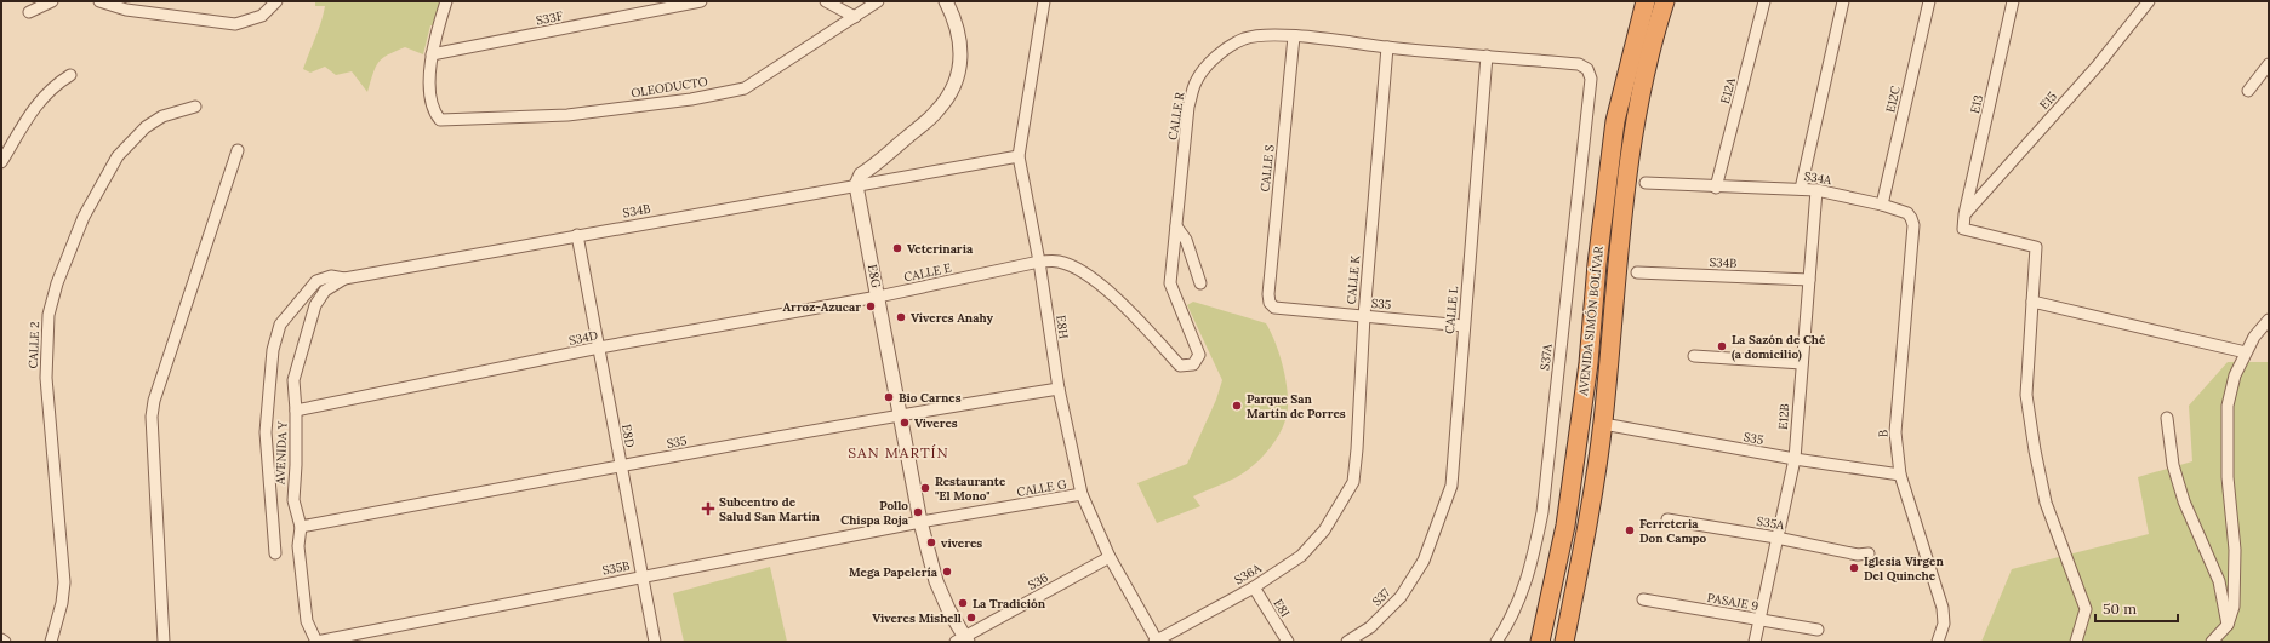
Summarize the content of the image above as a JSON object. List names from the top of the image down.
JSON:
{
  "streets": {
    "highway": ["AVENIDA SIMÓN BOLÍVAR"],
    "street": [
      "S33F",
      "OLEODUCTO",
      "E12A",
      "E12C",
      "E15",
      "E13",
      "CALLE R",
      "CALLE S",
      "S34A",
      "S34B",
      "CALLE E",
      "E8G",
      "CALLE K",
      "S35",
      "CALLE L",
      "E8H",
      "S34D",
      "CALLE 2",
      "S37A",
      "E12B",
      "B",
      "E8D",
      "AVENIDA Y",
      "CALLE G",
      "S35A",
      "S35B",
      "S36A",
      "S36",
      "S37",
      "PASAJE 9",
      "E8I"
    ]
  },
  "crossings": [
    ["S33F", "OLEODUCTO"],
    ["E12A", "S34A"],
    ["E12C", "S34A"],
    ["E15", "E13"],
    ["CALLE R", "CALLE S"],
    ["CALLE R", "CALLE E"],
    ["CALLE R", "CALLE K"],
    ["CALLE R", "CALLE L"],
    ["CALLE R", "E8H"],
    ["CALLE R", "S37A"],
    ["CALLE S", "S35"],
    ["S34A", "E12B"],
    ["S34A", "B"],
    ["S34B", "E8G"],
    ["S34B", "E8H"],
    ["S34B", "E12B"],
    ["S34B", "E8D"],
    ["S34B", "AVENIDA Y"],
    ["CALLE E", "E8G"],
    ["CALLE E", "E8H"],
    ["CALLE E", "S34D"],
    ["E8G", "S35"],
    ["E8G", "S34D"],
    ["E8G", "CALLE G"],
    ["E8G", "S35B"],
    ["E8G", "S36"],
    ["CALLE K", "S35"],
    ["CALLE K", "S36A"],
    ["S35", "CALLE L"],
    ["S35", "AVENIDA SIMÓN BOLÍVAR"],
    ["S35", "E8H"],
    ["S35", "E12B"],
    ["S35", "B"],
    ["S35", "E8D"],
    ["S35", "AVENIDA Y"],
    ["CALLE L", "S37"],
    ["E8H", "CALLE G"],
    ["E8H", "S36A"],
    ["E8H", "S36"],
    ["S34D", "E8D"],
    ["S34D", "AVENIDA Y"],
    ["E12B", "S35A"],
    ["E12B", "PASAJE 9"],
    ["E8D", "S35B"],
    ["AVENIDA Y", "S35B"],
    ["CALLE G", "S35B"],
    ["S36A", "E8I"]
  ],
  "districts": ["SAN MARTÍN"],
  "places": {
    "other": [
      "Veterinaria",
      "Arroz-Azucar",
      "Víveres Anahy",
      "La Sazón de Ché (a domicilio)",
      "Bio Carnes",
      "Parque San Martín de Porres",
      "Viveres",
      "Restaurante \"El Mono\"",
      "Pollo Chispa Roja",
      "Ferreteria Don Campo",
      "viveres",
      "Iglesia Virgen Del Quinche",
      "Mega Papelería",
      "La Tradición",
      "Viveres Mishell"
    ],
    "health": ["Subcentro de Salud San Martín"]
  },
  "scale_bar": "50 m"
}
